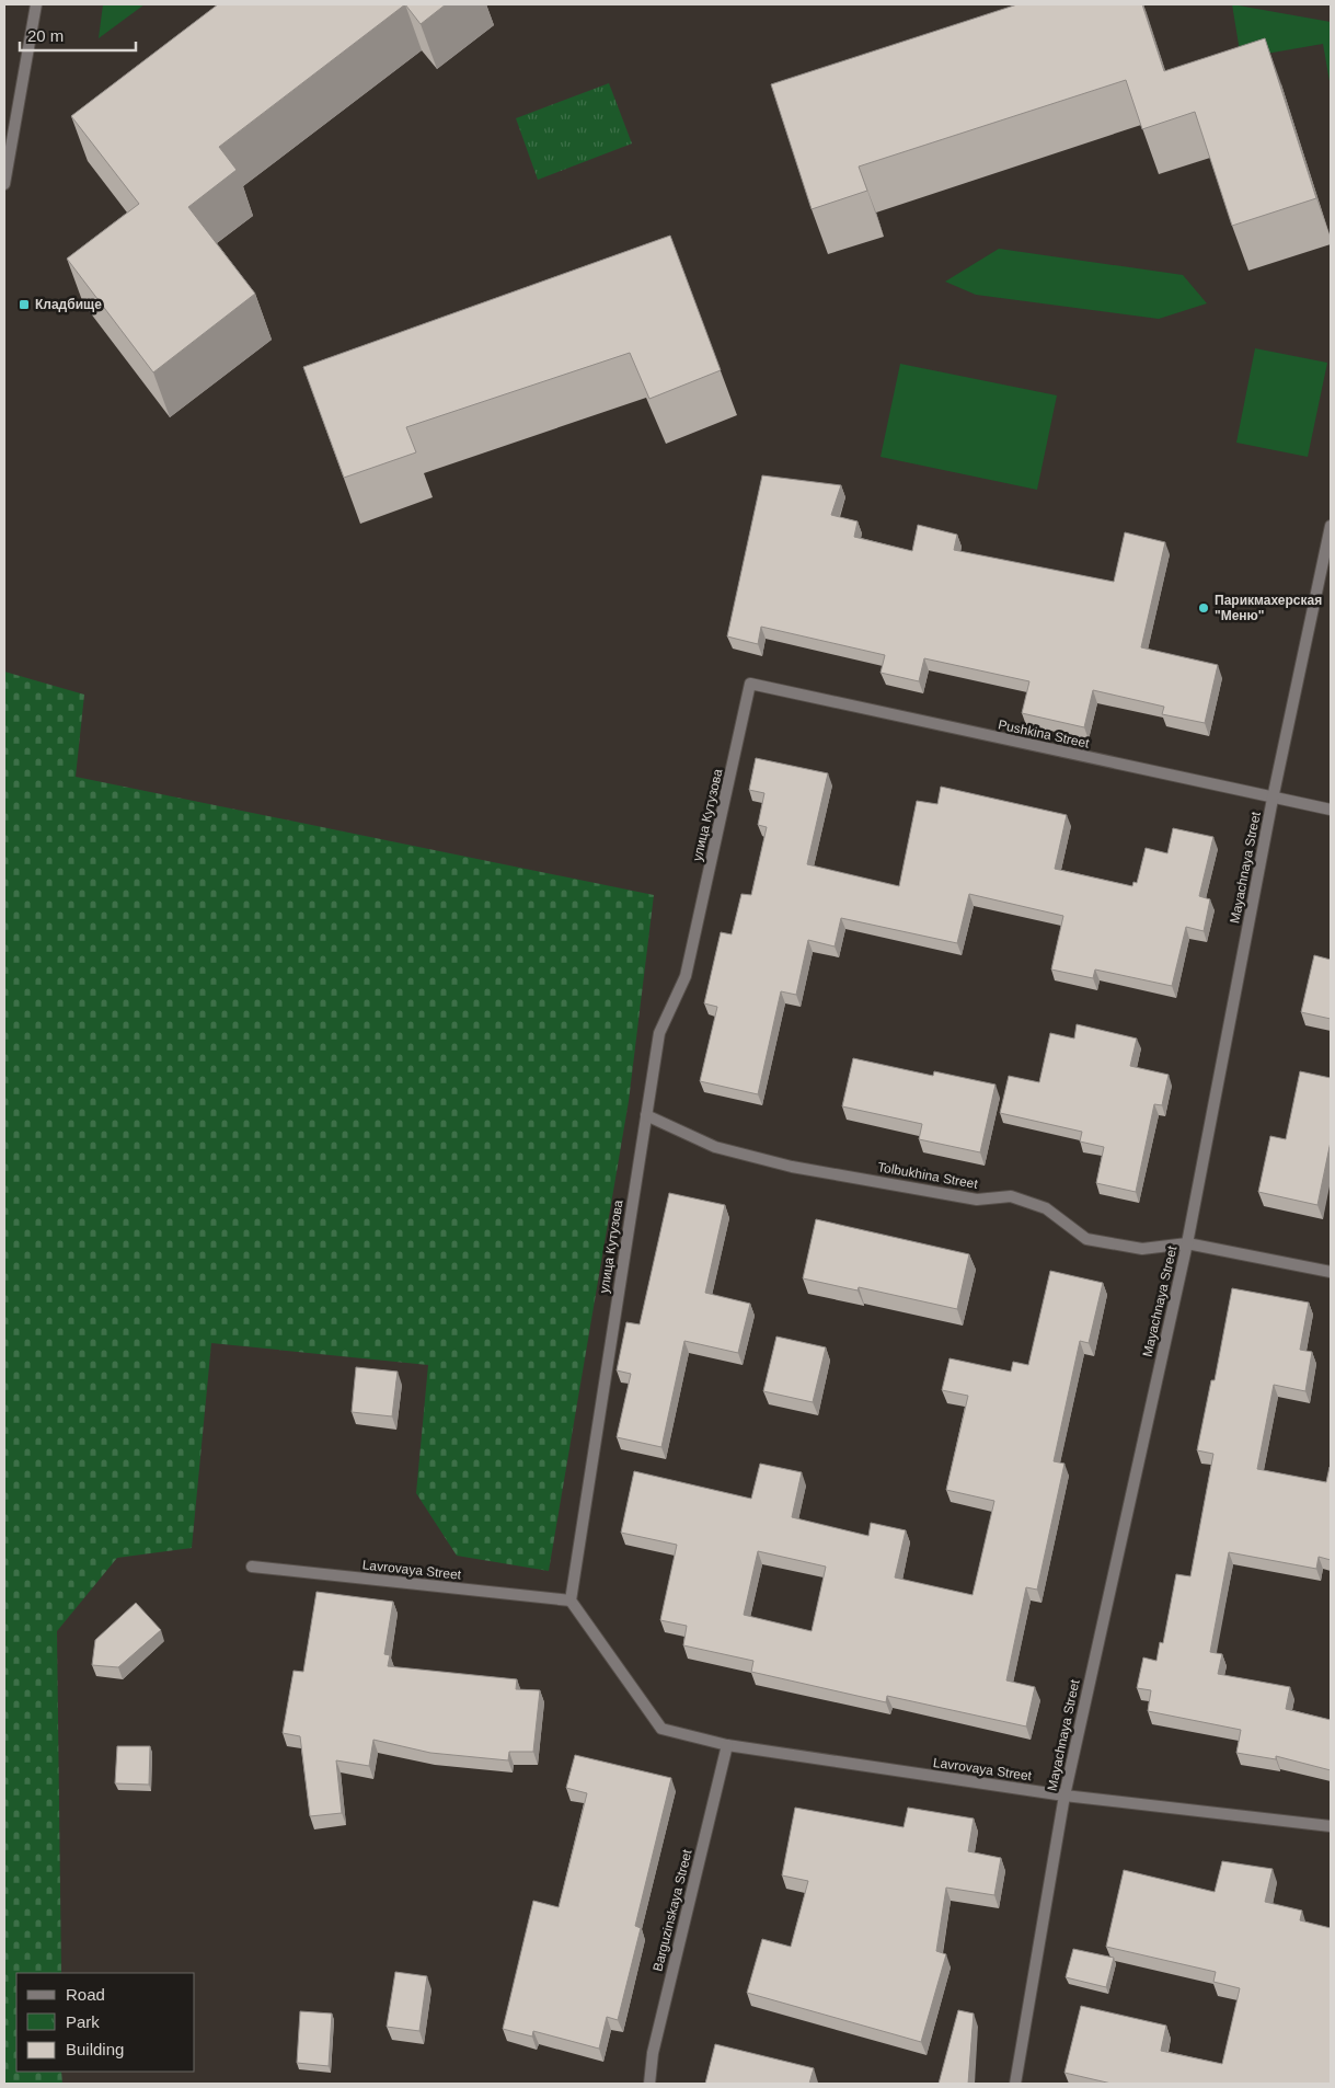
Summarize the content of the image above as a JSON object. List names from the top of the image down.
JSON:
{
  "streets": {
    "street": [
      "Pushkina Street",
      "улица Кутузова",
      "Mayachnaya Street",
      "Tolbukhina Street",
      "Lavrovaya Street",
      "Barguzinskaya Street"
    ]
  },
  "crossings": [
    ["Pushkina Street", "улица Кутузова"],
    ["Pushkina Street", "Mayachnaya Street"],
    ["улица Кутузова", "Tolbukhina Street"],
    ["улица Кутузова", "Lavrovaya Street"],
    ["Mayachnaya Street", "Tolbukhina Street"],
    ["Mayachnaya Street", "Lavrovaya Street"],
    ["Lavrovaya Street", "Barguzinskaya Street"]
  ],
  "places": {
    "transit": ["Кладбище"],
    "other": ["Парикмахерская \"Меню\""]
  },
  "legend": ["Road", "Park", "Building"],
  "scale_bar": "20 m"
}
